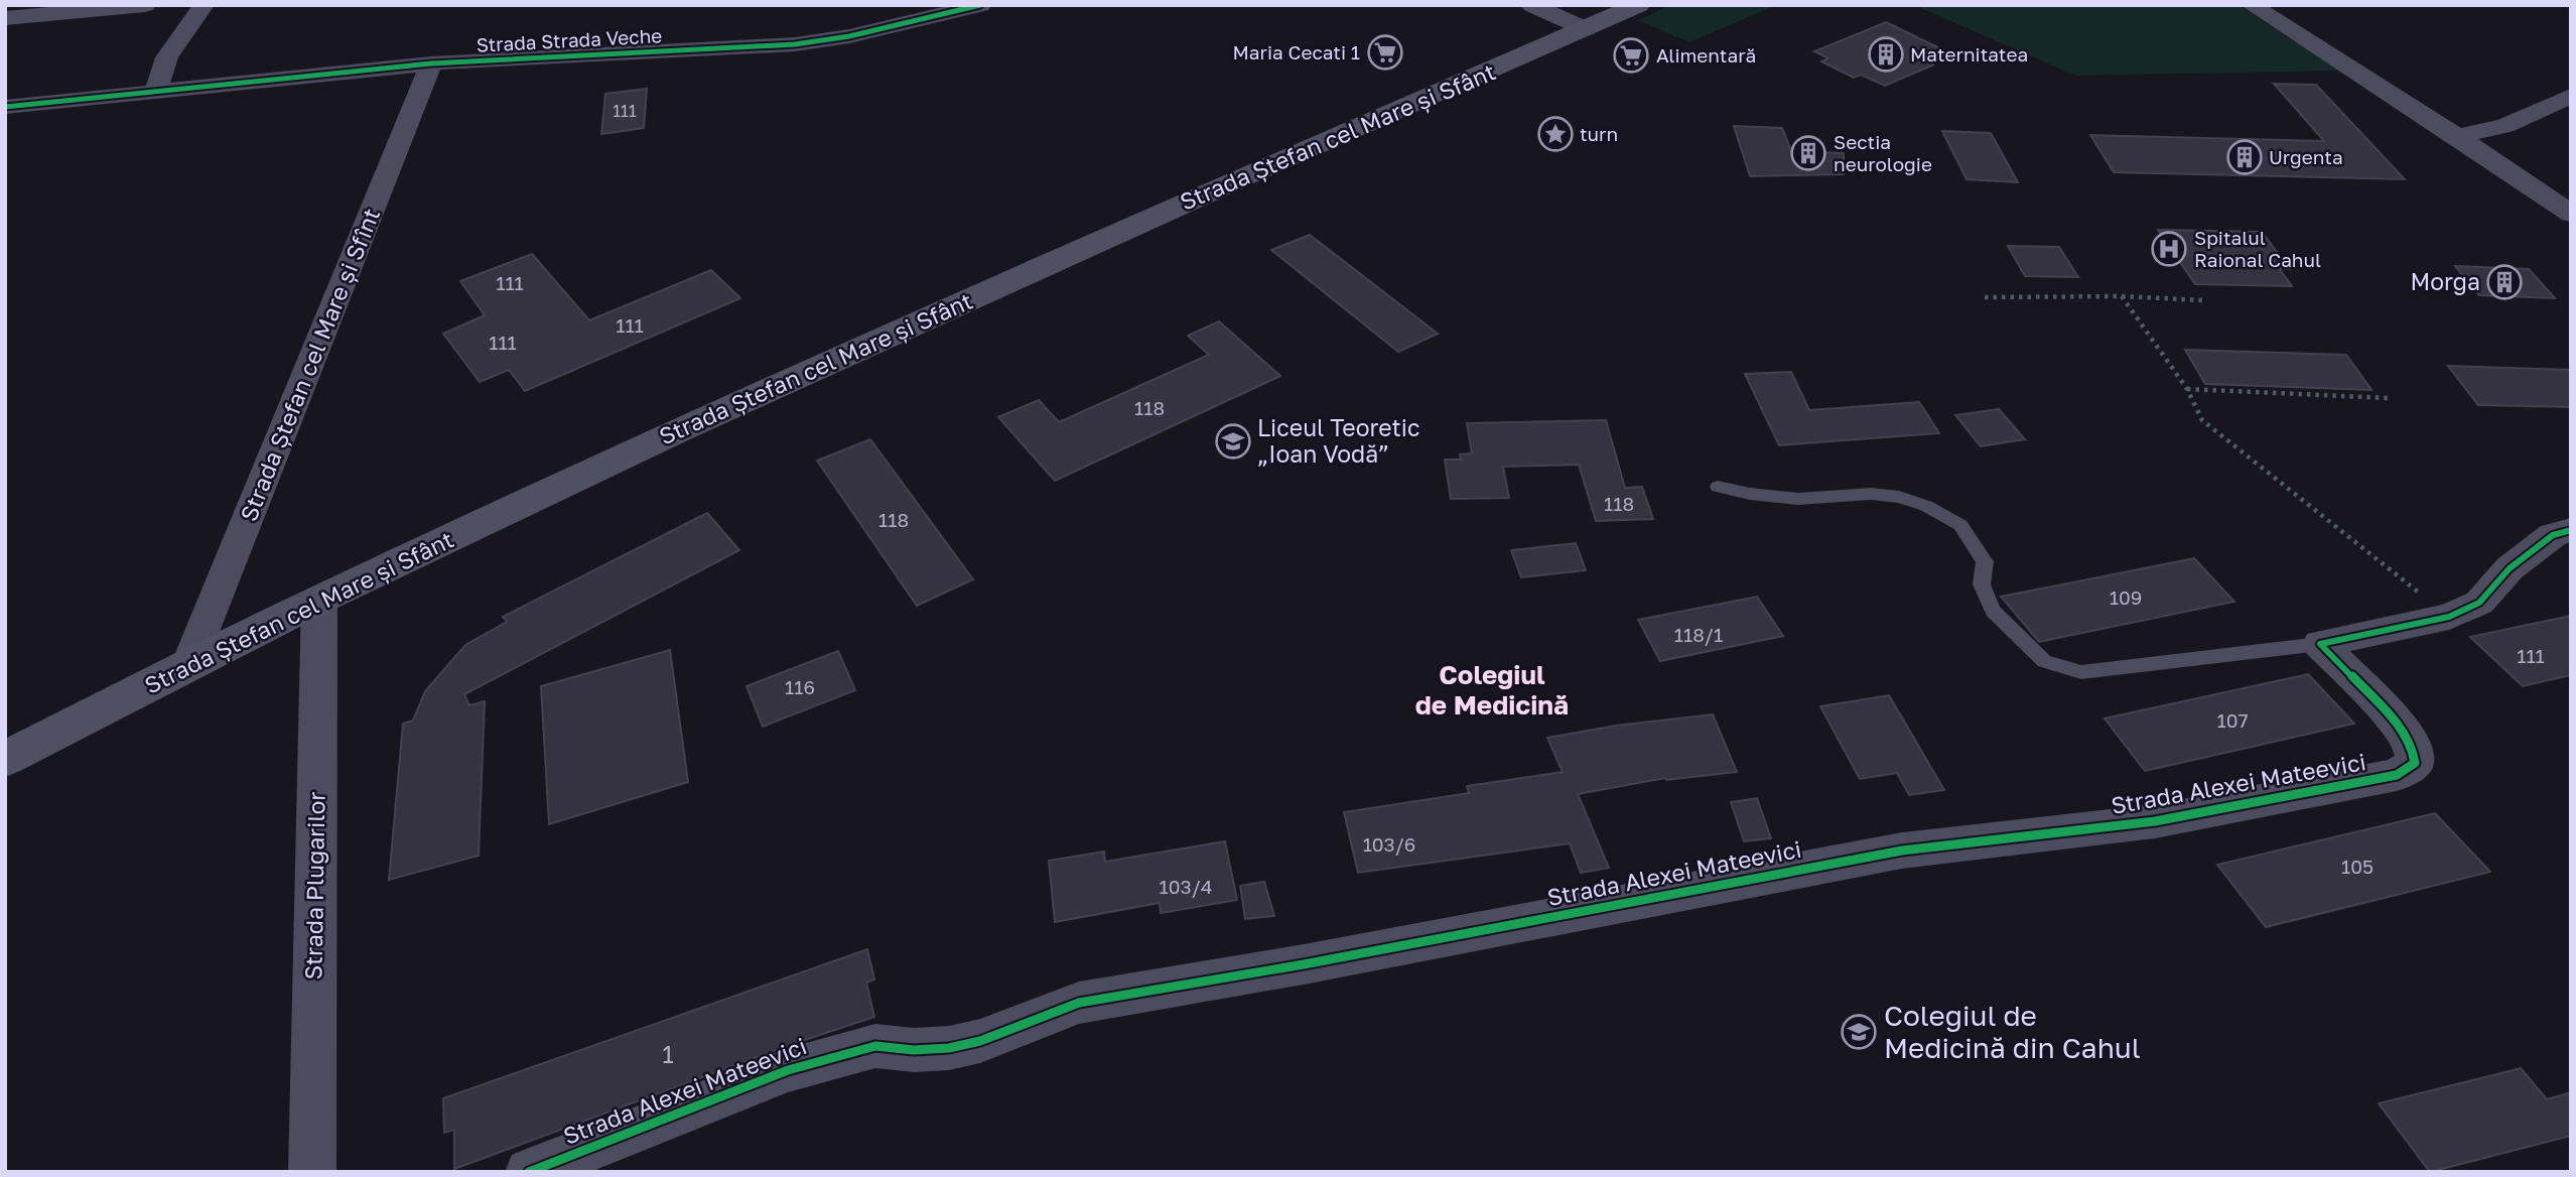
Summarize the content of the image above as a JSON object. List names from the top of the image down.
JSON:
{
  "streets": {
    "main road": ["Strada Ștefan cel Mare și Sfânt"],
    "street": [
      "Strada Strada Veche",
      "Strada Ștefan cel Mare și Sfînt",
      "Strada Alexei Mateevici",
      "Strada Plugarilor"
    ]
  },
  "crossings": [
    ["Strada Strada Veche", "Strada Ștefan cel Mare și Sfînt"],
    ["Strada Ștefan cel Mare și Sfânt", "Strada Ștefan cel Mare și Sfînt"],
    ["Strada Ștefan cel Mare și Sfânt", "Strada Plugarilor"]
  ],
  "districts": ["Colegiul de Medicină"],
  "places": {
    "supermarket": ["Maria Cecati 1", "Alimentară"],
    "building": [
      "Maternitatea",
      "Sectia neurologie",
      "Urgenta",
      "Morga"
    ],
    "place": ["turn"],
    "hospital": ["Spitalul Raional Cahul"],
    "school or university": ["Liceul Teoretic „Ioan Vodă”", "Colegiul de Medicină din Cahul"]
  },
  "house_numbers": [
    "111",
    "111",
    "111",
    "111",
    "118",
    "118",
    "118",
    "109",
    "118/1",
    "111",
    "116",
    "107",
    "103/6",
    "105",
    "103/4",
    "1"
  ]
}
